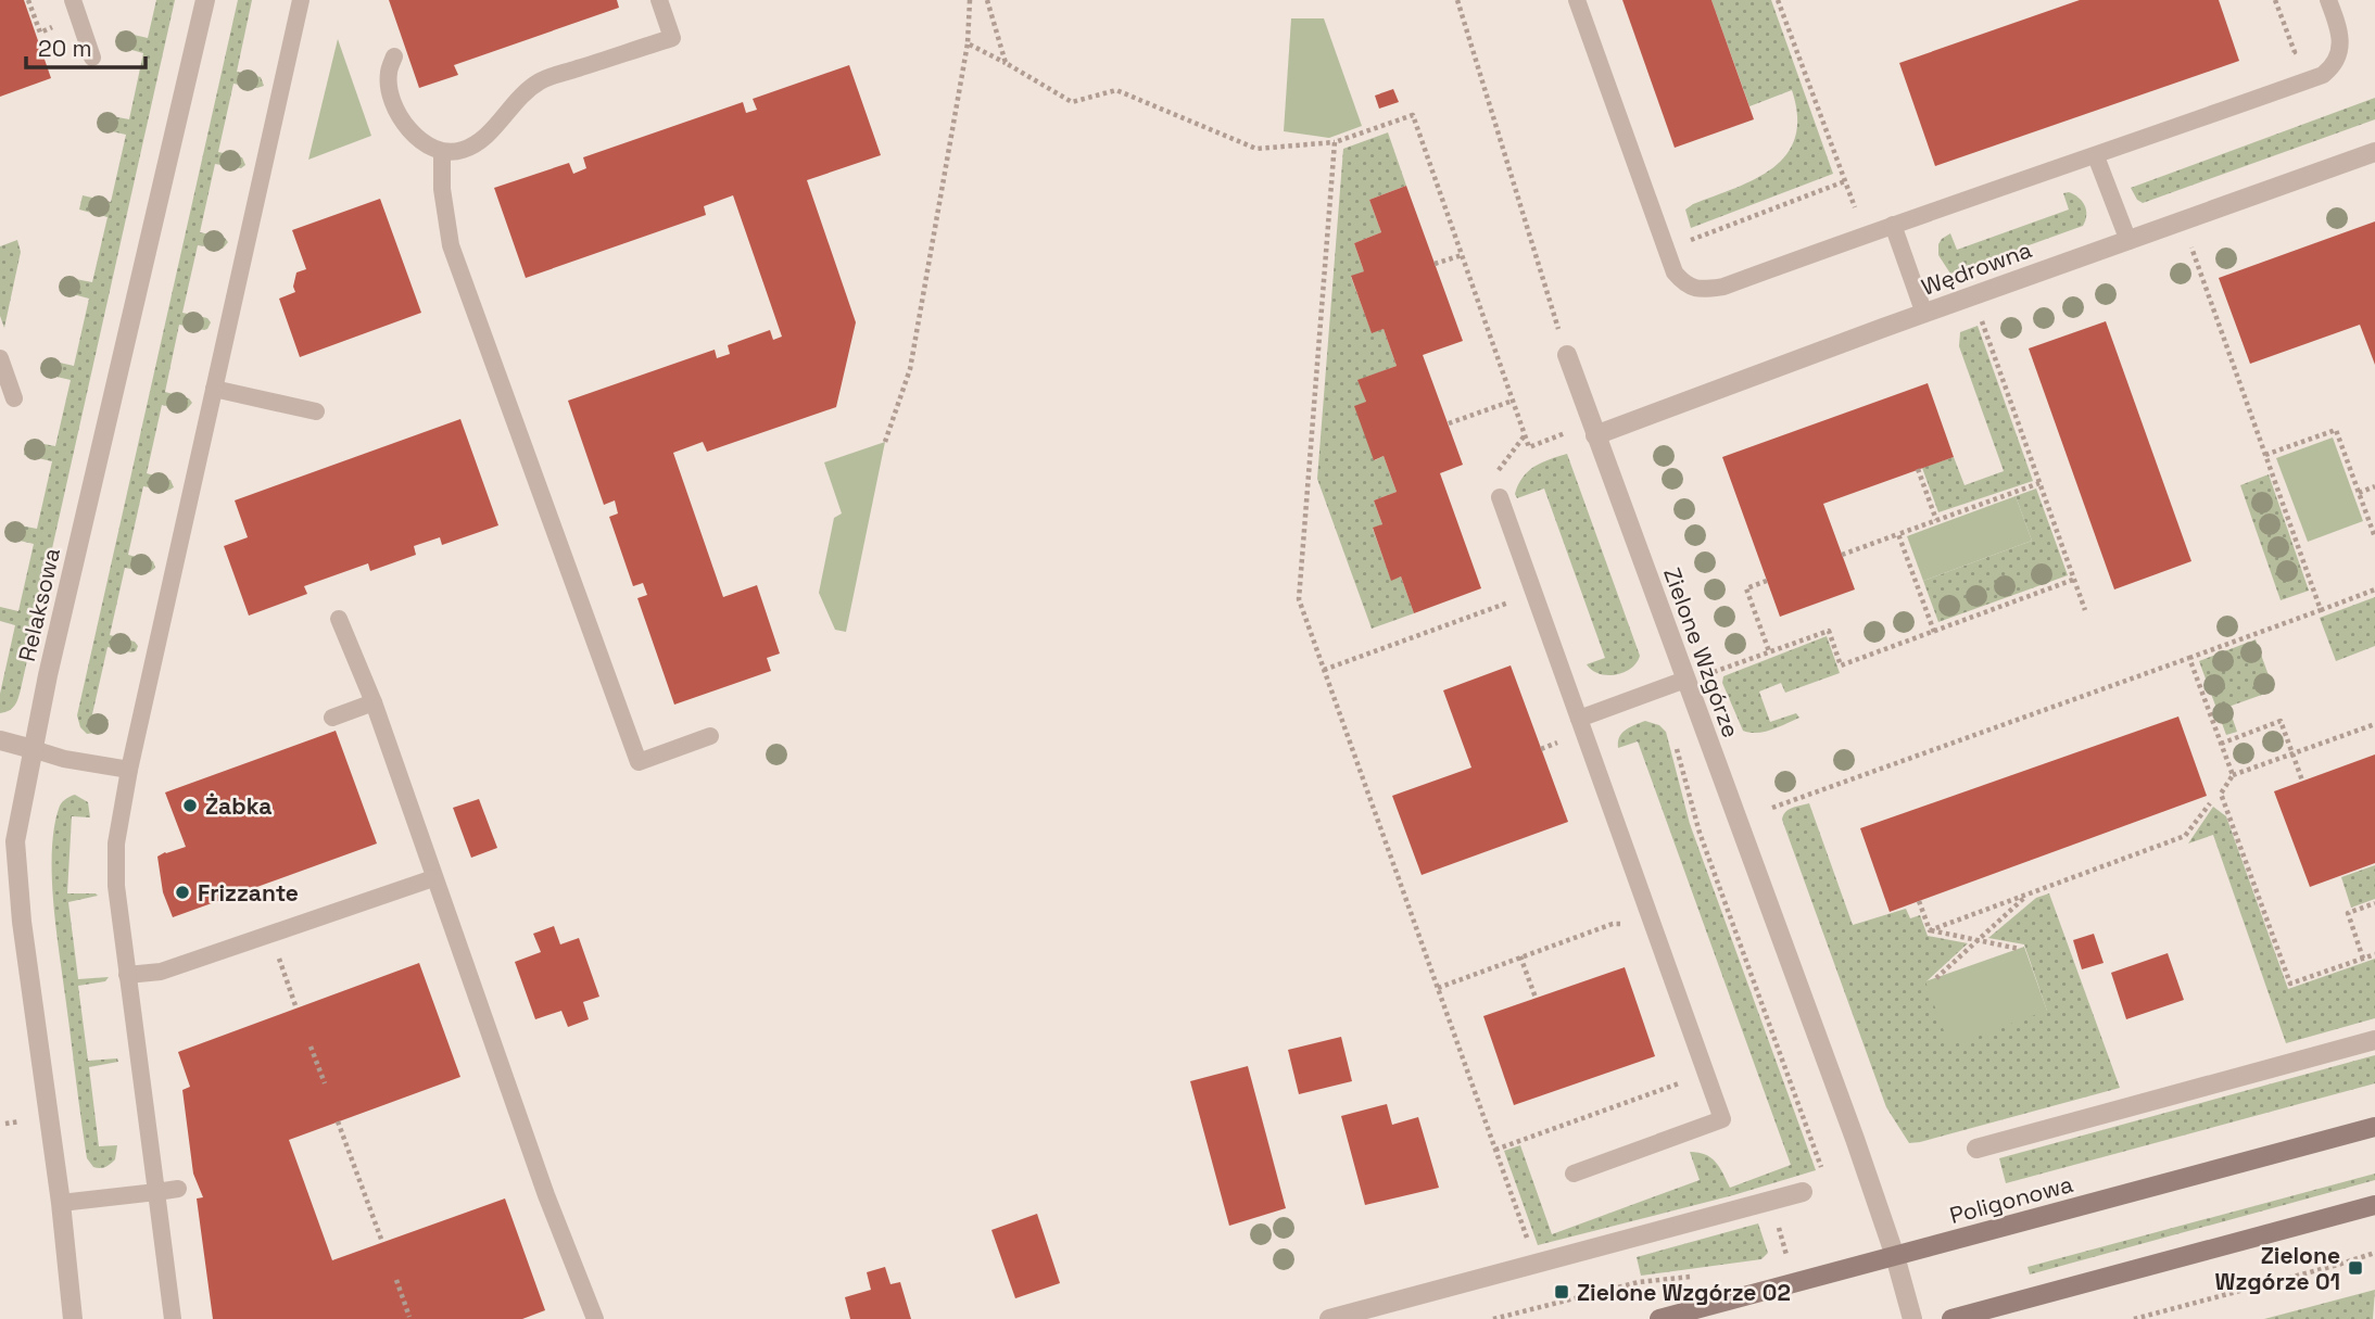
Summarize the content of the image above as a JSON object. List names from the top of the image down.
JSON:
{
  "streets": {
    "main road": ["Poligonowa"],
    "street": ["Wędrowna", "Relaksowa", "Zielone Wzgórze"]
  },
  "crossings": [
    ["Wędrowna", "Zielone Wzgórze"],
    ["Zielone Wzgórze", "Poligonowa"]
  ],
  "places": {
    "other": ["Żabka", "Frizzante"],
    "transit": ["Zielone Wzgórze 01", "Zielone Wzgórze 02"]
  },
  "scale_bar": "20 m"
}
